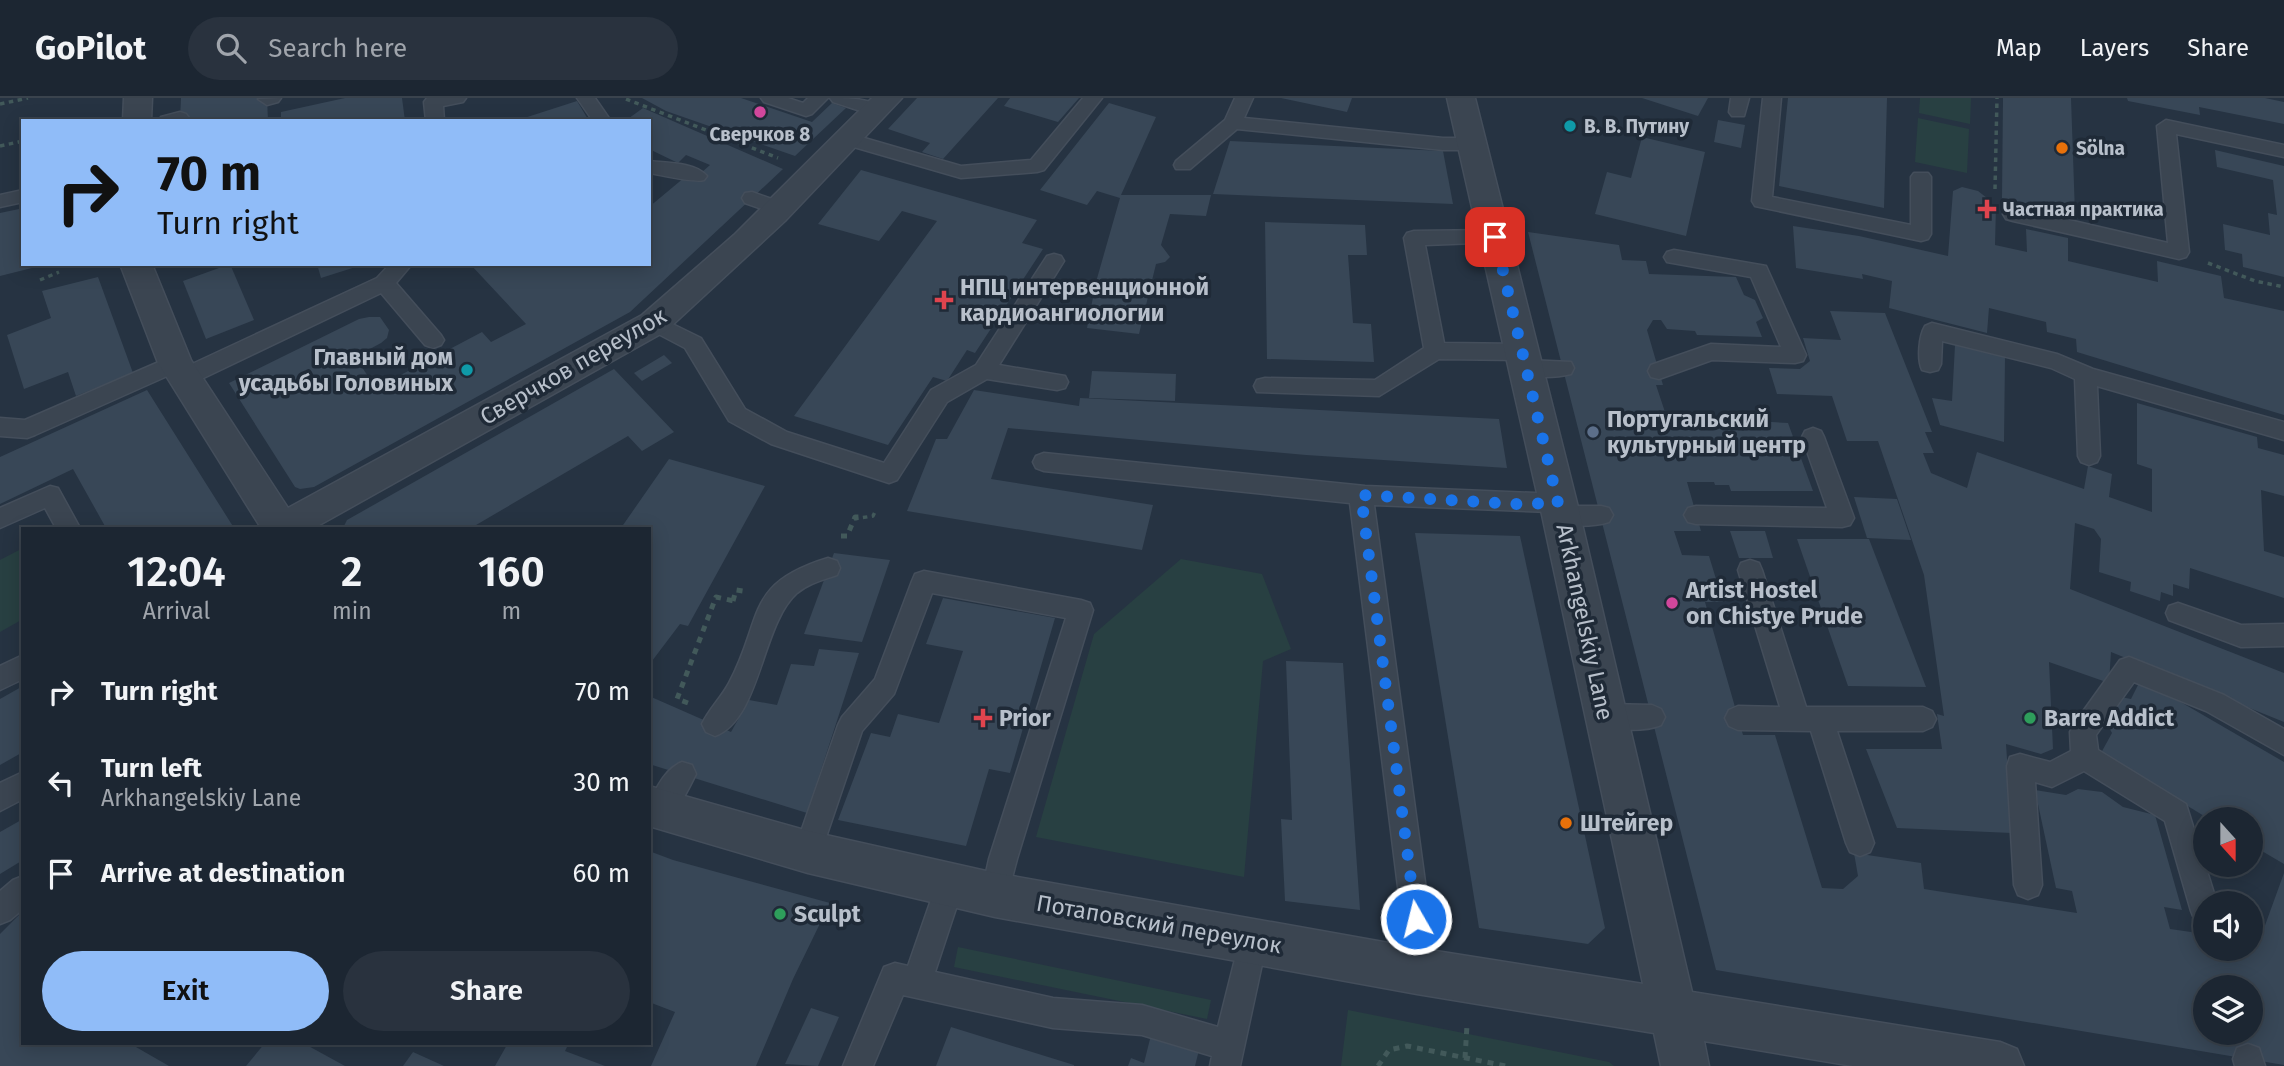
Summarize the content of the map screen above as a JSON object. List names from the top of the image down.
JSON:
{
  "streets": {
    "street": ["Сверчков переулок", "Arkhangelskiy Lane", "Потаповский переулок"]
  },
  "crossings": [
    ["Arkhangelskiy Lane", "Потаповский переулок"]
  ],
  "places": {
    "other": [
      "Сверчков 8",
      "В. В. Путину",
      "Sölna",
      "Главный дом усадьбы Головиных",
      "Португальский культурный центр",
      "Artist Hostel on Chistye Prude",
      "Barre Addict",
      "Штейгер",
      "Sculpt"
    ],
    "health": ["Частная практика", "НПЦ интервенционной кардиоангиологии", "Prior"]
  },
  "north": "bottom",
  "page": {
    "header": "GoPilot",
    "search": "Search here",
    "nav": ["Map", "Layers", "Share"],
    "turn": ["70 m", "Turn right"],
    "eta": [
      "12:04",
      "Arrival",
      "2",
      "min",
      "160",
      "m"
    ],
    "list": [
      {
        "name": "Turn right",
        "value": "70 m"
      },
      {
        "name": "Turn left",
        "note": "Arkhangelskiy Lane",
        "value": "30 m"
      },
      {
        "name": "Arrive at destination",
        "value": "60 m"
      }
    ],
    "buttons": ["Exit", "Share"]
  }
}
